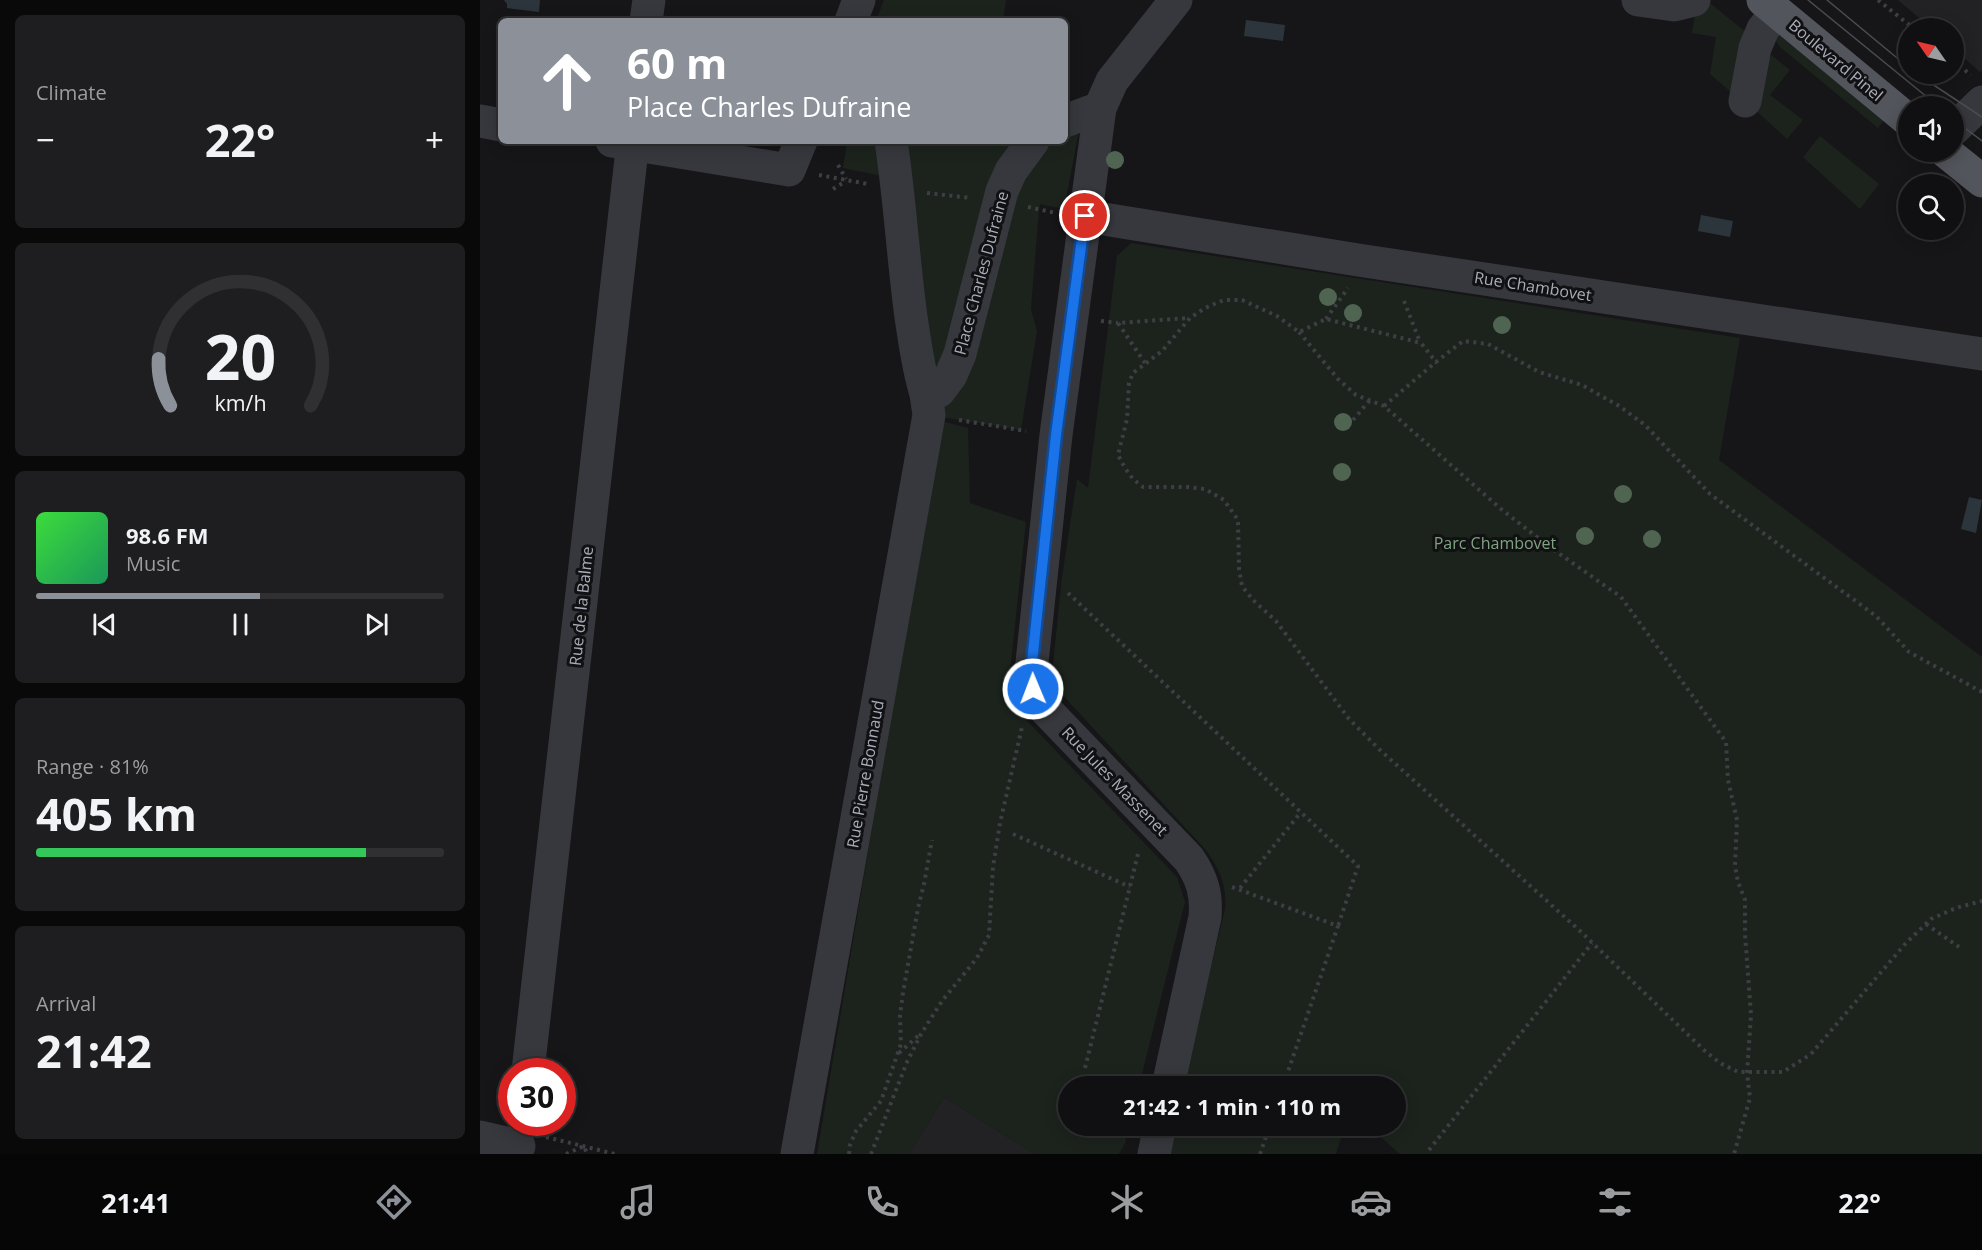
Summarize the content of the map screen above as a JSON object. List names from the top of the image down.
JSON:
{
  "streets": {
    "main road": ["Boulevard Pinel"],
    "street": [
      "Place Charles Dufraine",
      "Rue Chambovet",
      "Rue de la Balme",
      "Rue Pierre Bonnaud",
      "Rue Jules Massenet"
    ]
  },
  "crossings": [
    ["Place Charles Dufraine", "Rue Pierre Bonnaud"]
  ],
  "parks": ["Parc Chambovet"],
  "north": "top left",
  "page": {
    "tile": [
      "Climate",
      ["Range · 81%", "405 km"],
      ["Arrival", "21:42"]
    ],
    "turn": ["60 m", "Place Charles Dufraine"],
    "heat": ["−", "22°", "+"],
    "song": ["98.6 FM", "Music"],
    "limit": "30",
    "trip": "21:42 · 1 min · 110 m",
    "tabs": ["21:41", "22°"],
    "gauge": ["20", "km/h"]
  }
}
